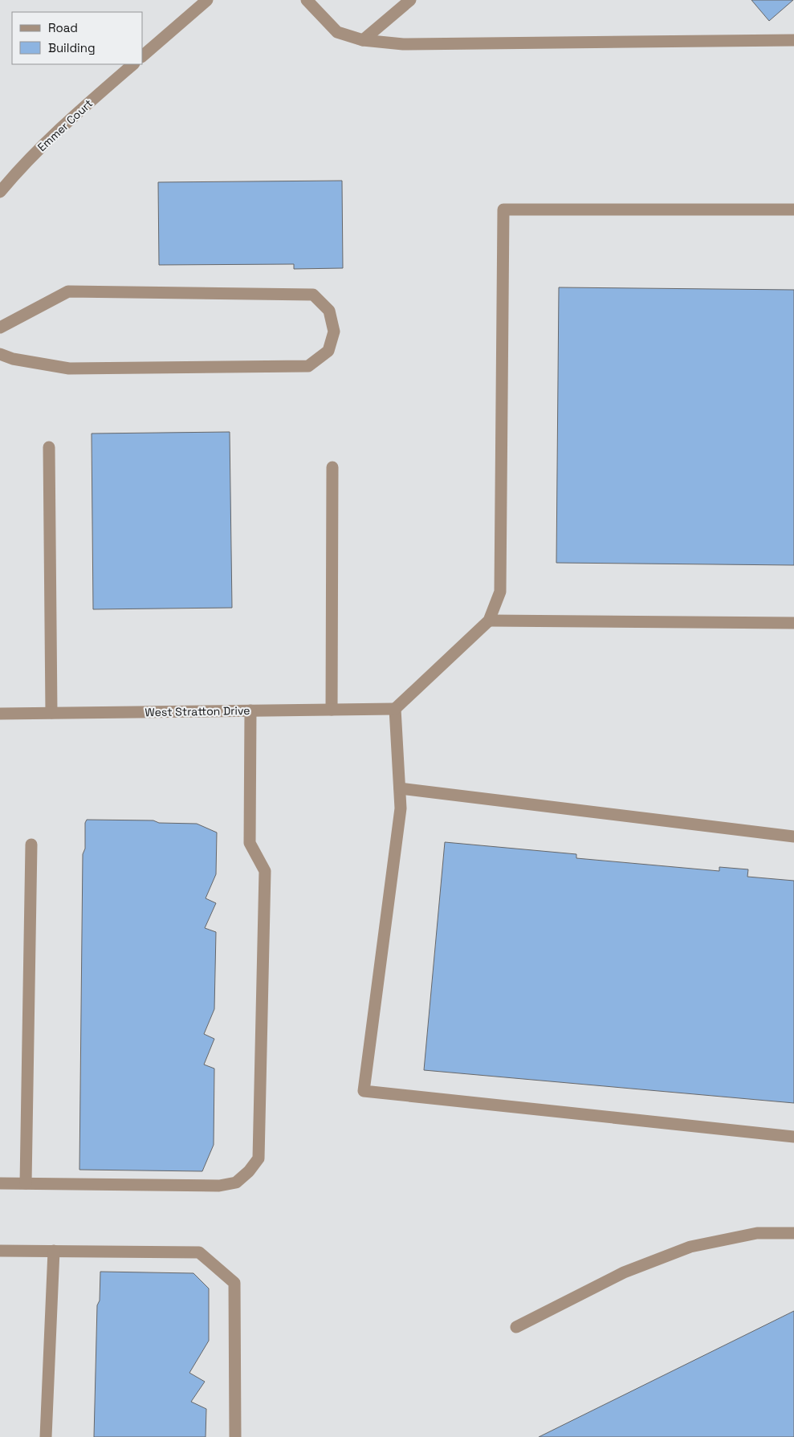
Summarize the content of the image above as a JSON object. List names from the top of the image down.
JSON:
{
  "streets": {
    "street": ["Emmer Court", "West Stratton Drive"]
  },
  "legend": ["Road", "Building"]
}
